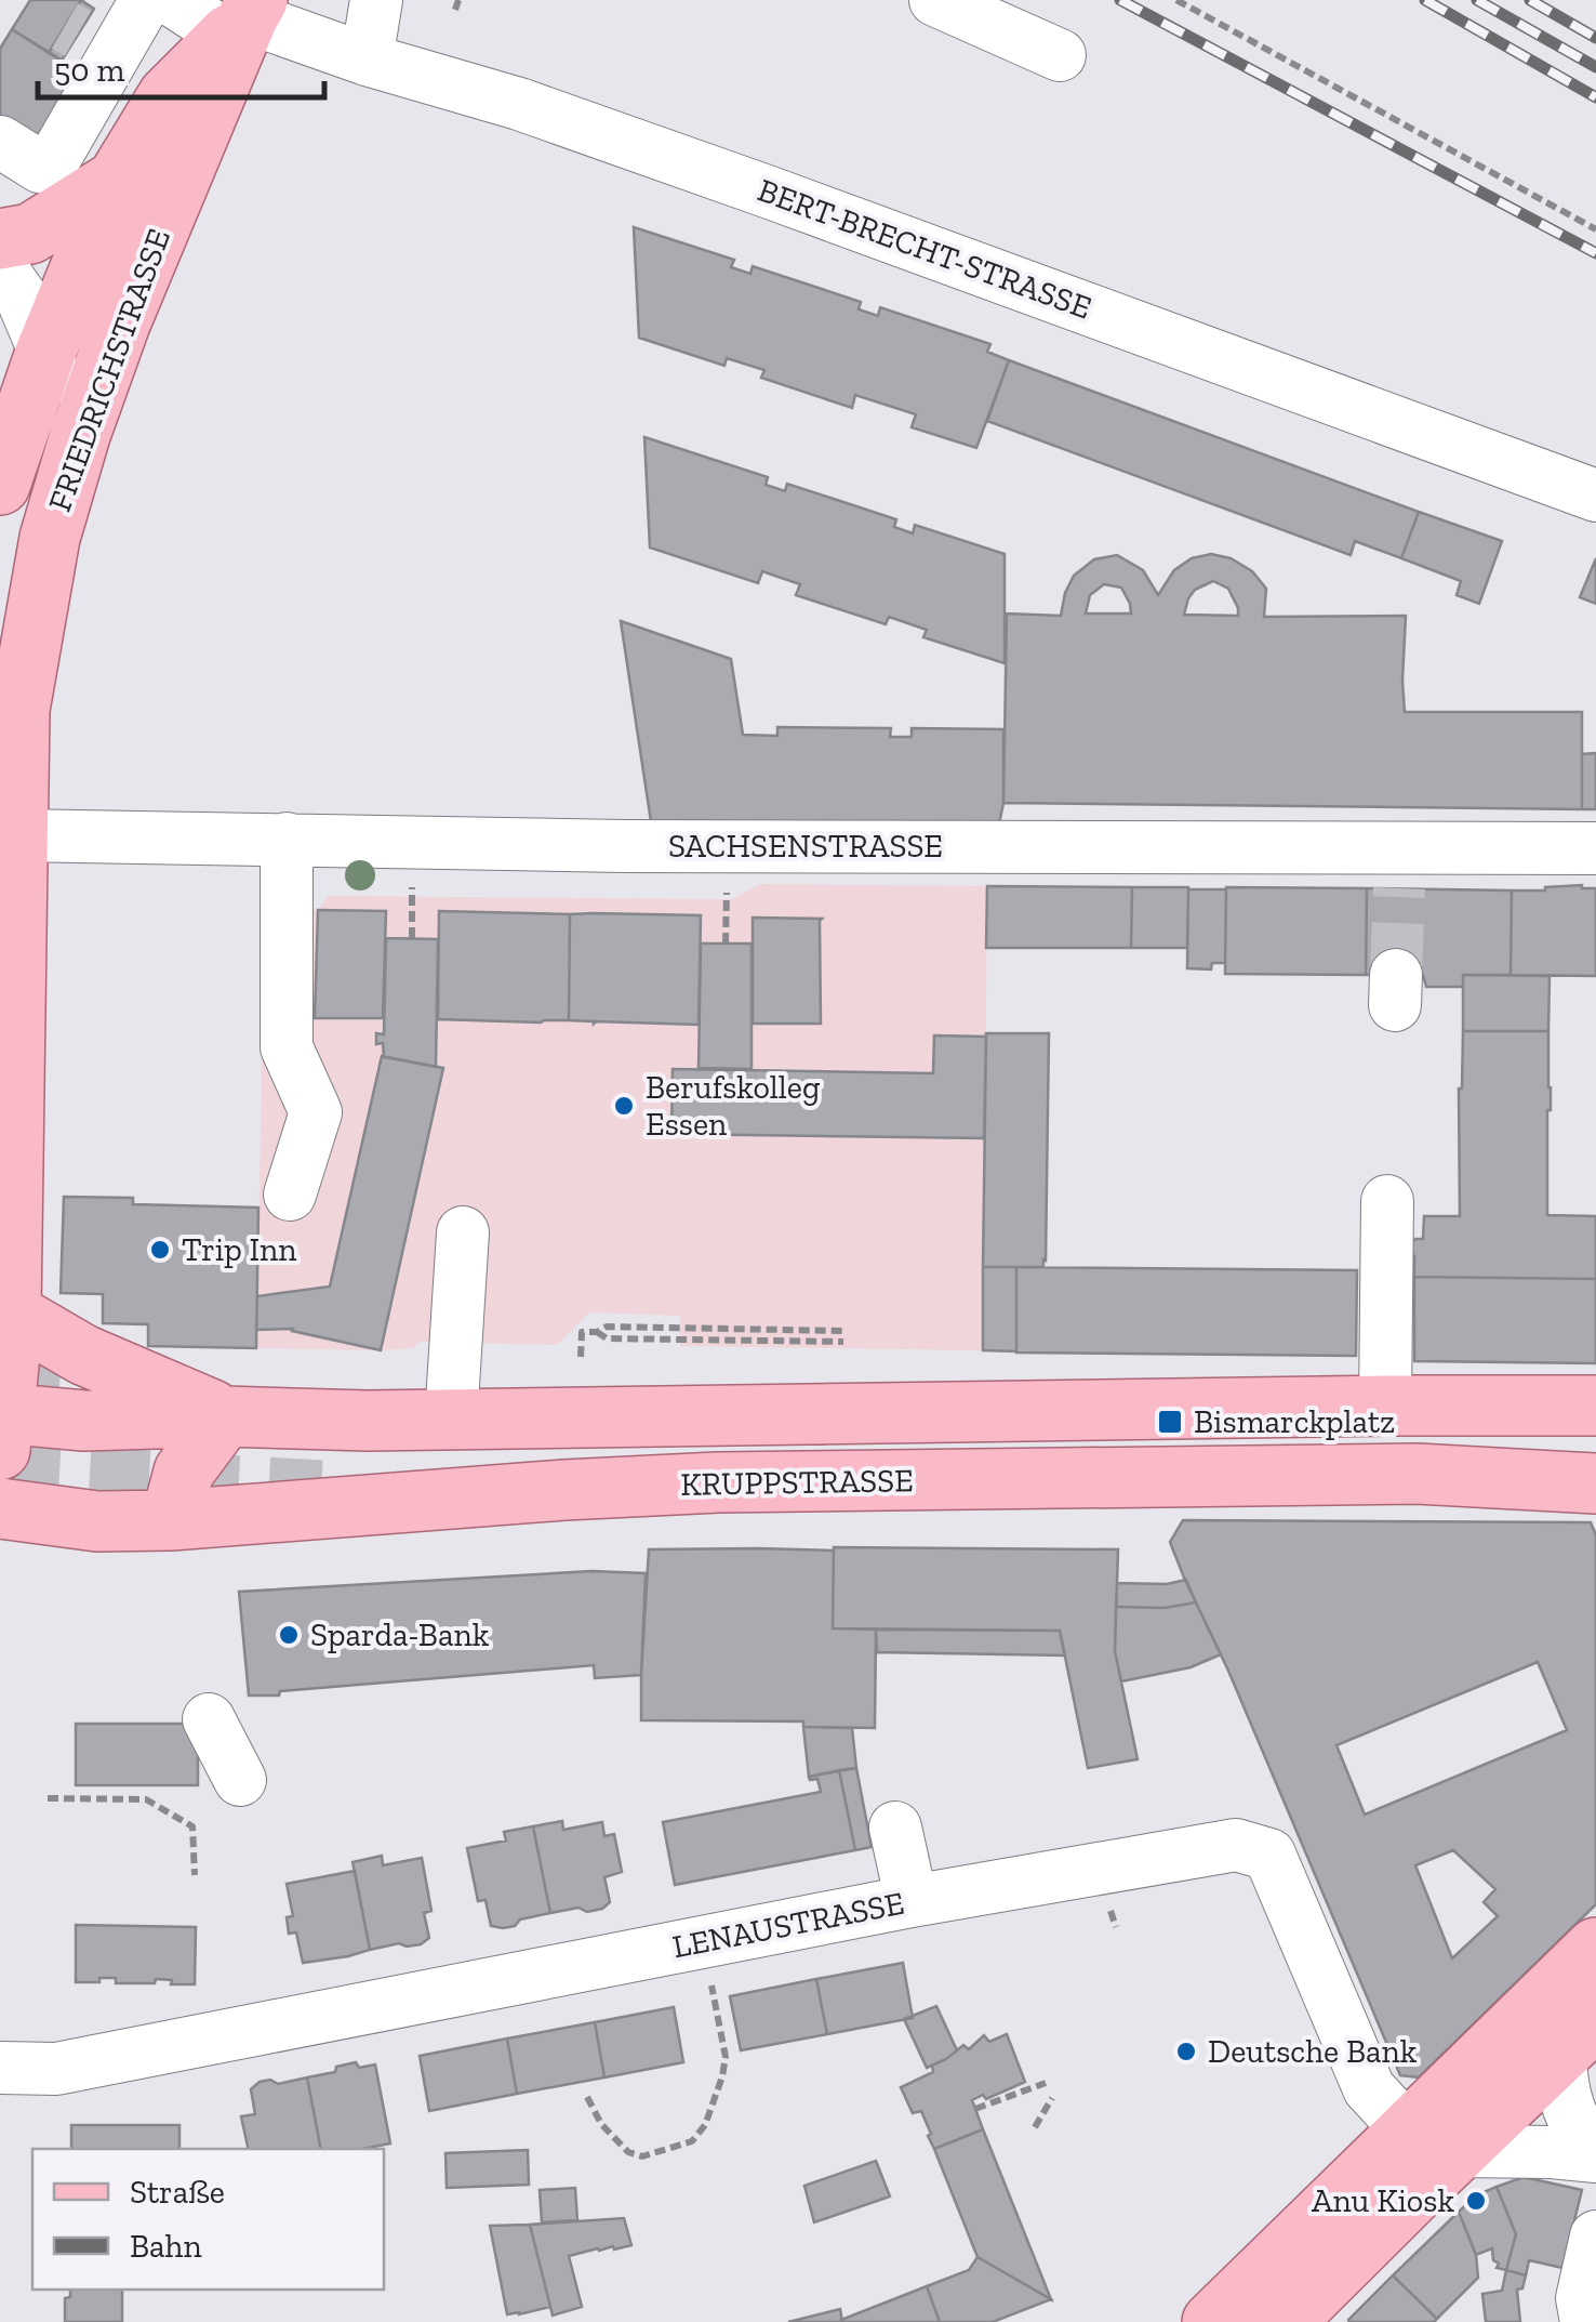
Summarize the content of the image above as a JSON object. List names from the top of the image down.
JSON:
{
  "streets": {
    "main road": ["FRIEDRICHSTRASSE", "KRUPPSTRASSE"],
    "street": ["BERT-BRECHT-STRASSE", "SACHSENSTRASSE", "LENAUSTRASSE"]
  },
  "crossings": [
    ["BERT-BRECHT-STRASSE", "FRIEDRICHSTRASSE"],
    ["FRIEDRICHSTRASSE", "SACHSENSTRASSE"]
  ],
  "places": {
    "other": [
      "Berufskolleg Essen",
      "Trip Inn",
      "Sparda-Bank",
      "Deutsche Bank",
      "Anu Kiosk"
    ],
    "transit": ["Bismarckplatz"]
  },
  "legend": ["Straße", "Bahn"],
  "scale_bar": "50 m"
}
